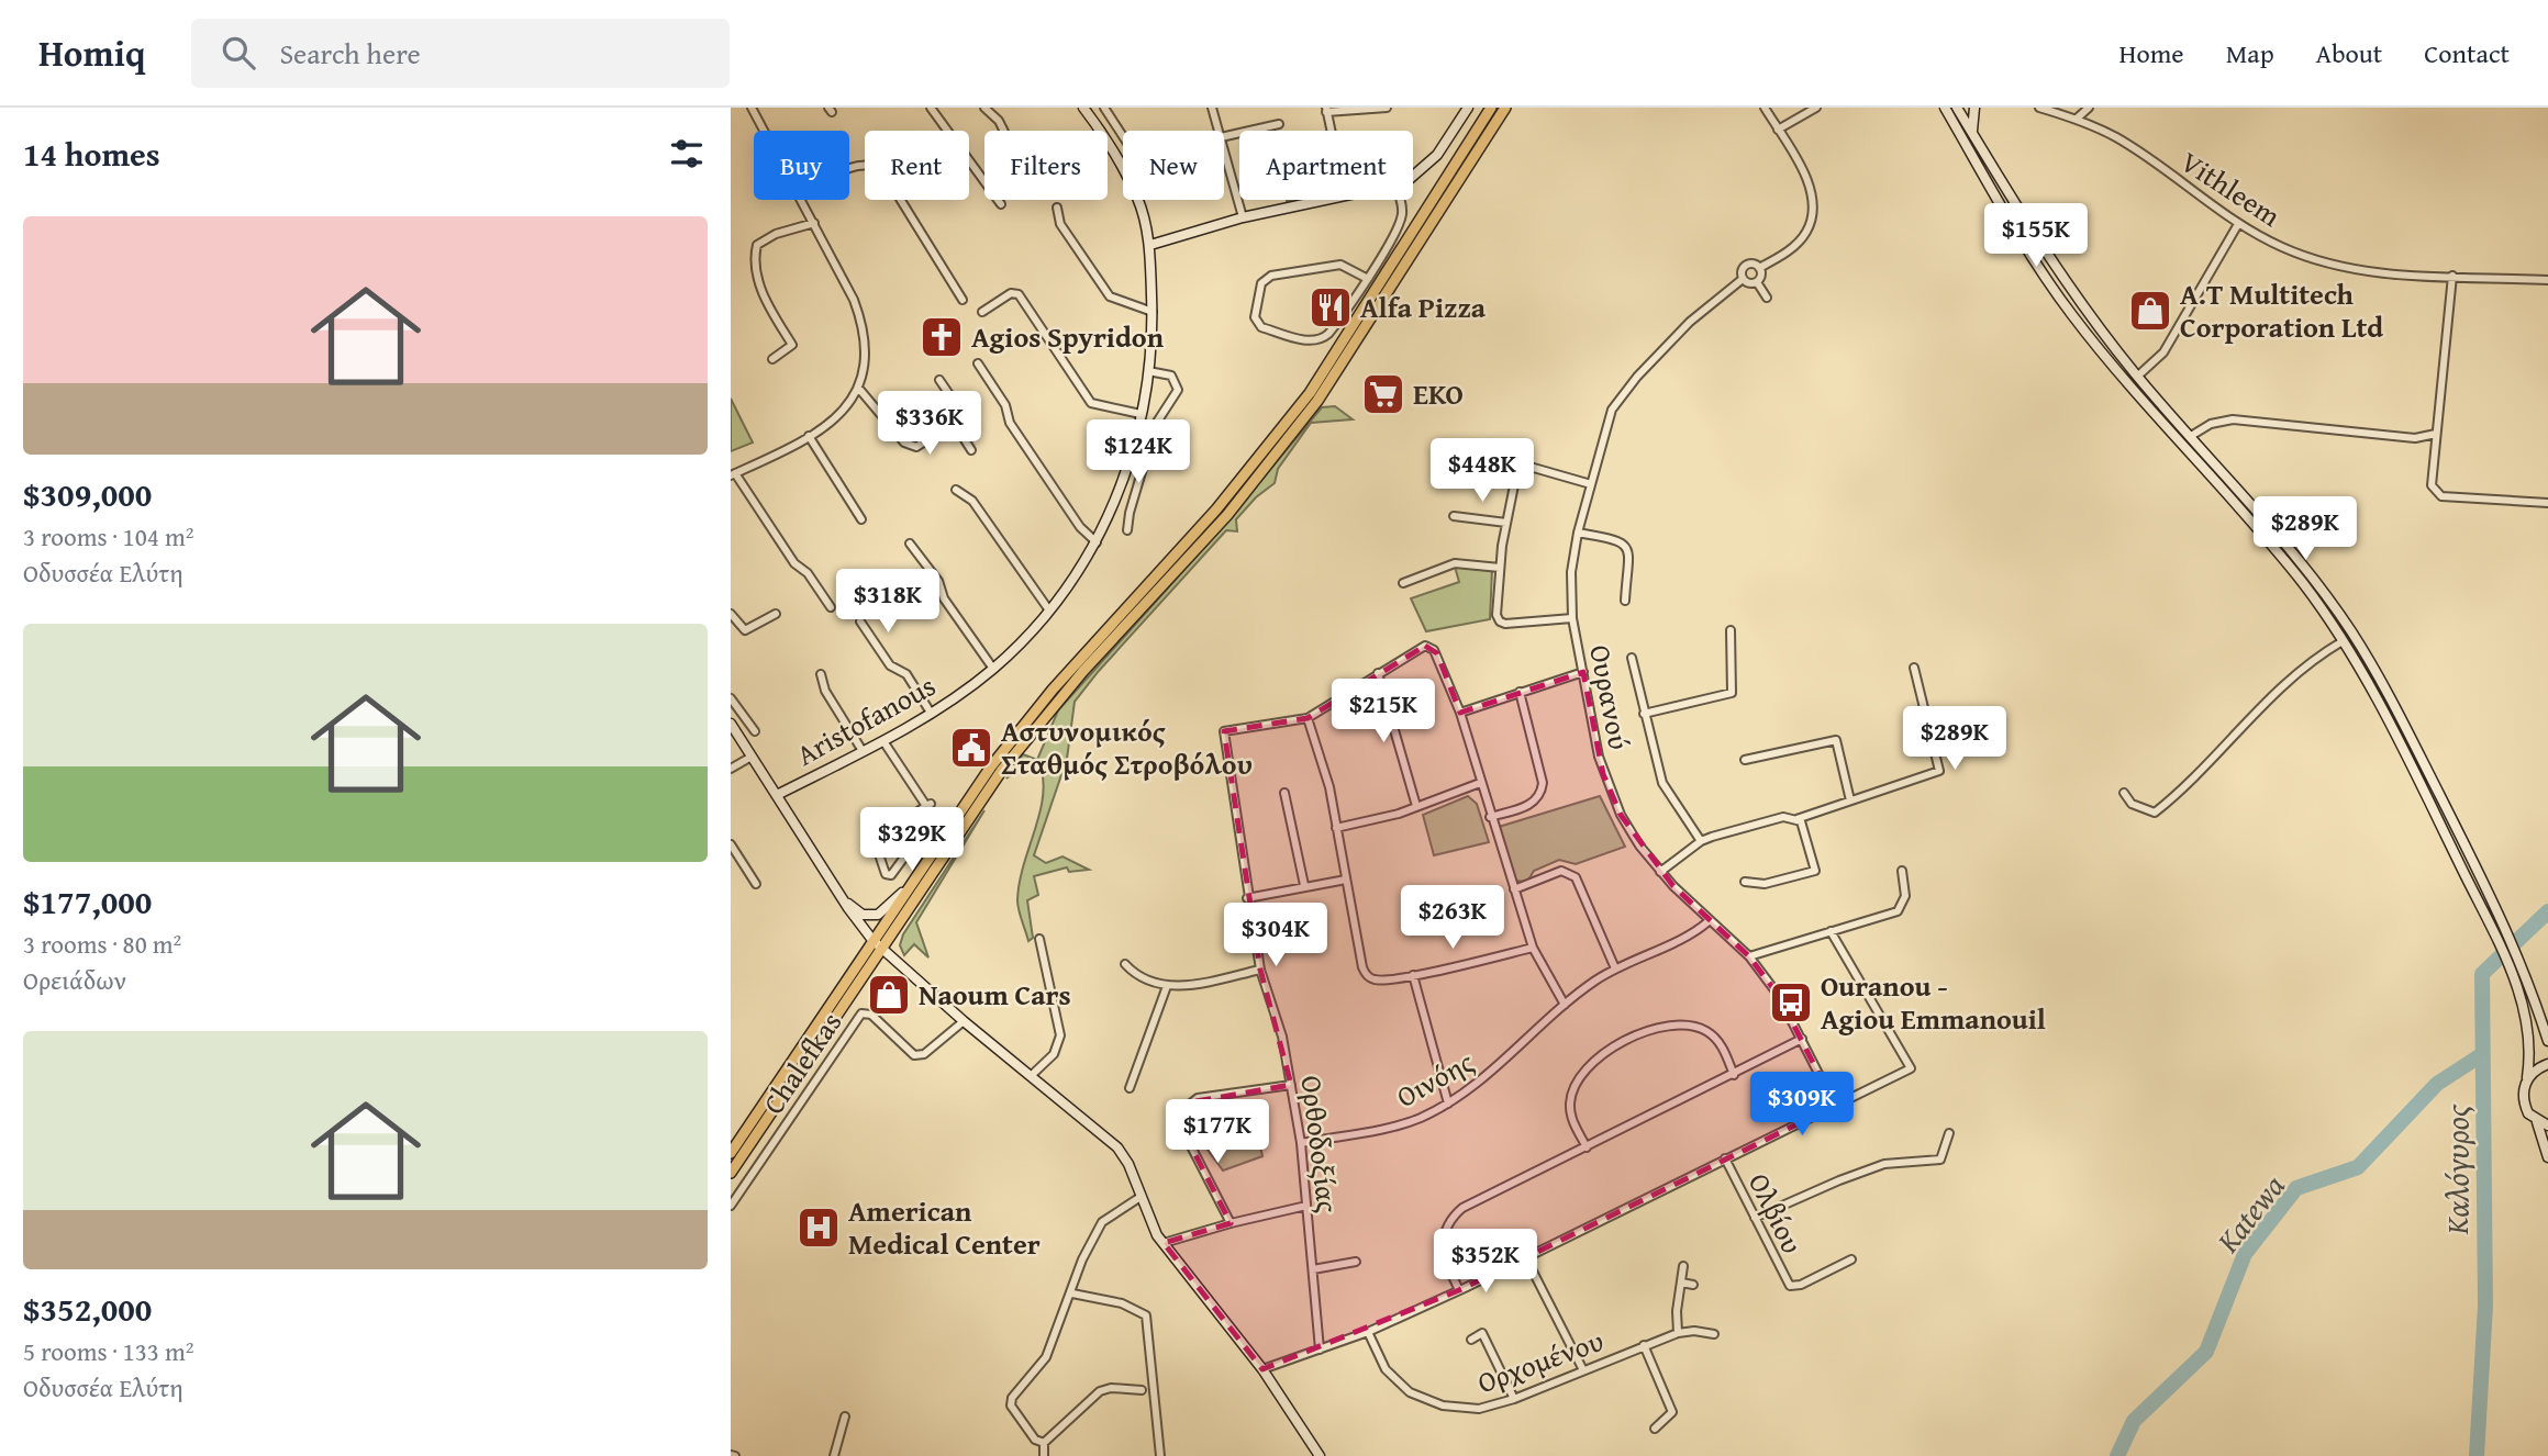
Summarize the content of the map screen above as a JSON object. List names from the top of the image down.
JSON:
{
  "streets": {
    "main road": ["Aristofanous"],
    "street": [
      "Vithleem",
      "Ουρανού",
      "Chalefkas",
      "Οινόης",
      "Ορθοδοξίας",
      "Ολβίου",
      "Ορχομένου"
    ]
  },
  "crossings": [
    ["Ουρανού", "Οινόης"],
    ["Οινόης", "Ορθοδοξίας"]
  ],
  "water": ["Καλόγυρος", "Katewa"],
  "places": {
    "restaurant": ["Alfa Pizza"],
    "shop": ["A.T Multitech Corporation Ltd", "Naoum Cars"],
    "church": ["Agios Spyridon"],
    "supermarket": ["EKO"],
    "public building": ["Αστυνομικός Σταθμός Στροβόλου"],
    "bus stop": ["Ouranou - Agiou Emmanouil"],
    "hospital": ["American Medical Center"]
  },
  "page": {
    "header": "Homiq",
    "search": "Search here",
    "nav": [
      "Home",
      "Map",
      "About",
      "Contact"
    ],
    "heading": "14 homes",
    "chip": [
      "Buy",
      "Rent",
      "Filters",
      "New",
      "Apartment"
    ],
    "list": [
      {
        "name": "$309,000",
        "note": "3 rooms · 104 m² · Οδυσσέα Ελύτη"
      },
      {
        "name": "$177,000",
        "note": "3 rooms · 80 m² · Ορειάδων"
      },
      {
        "name": "$352,000",
        "note": "5 rooms · 133 m² · Οδυσσέα Ελύτη"
      }
    ],
    "price": [
      "$155K",
      "$336K",
      "$124K",
      "$448K",
      "$289K",
      "$318K",
      "$215K",
      "$289K",
      "$329K",
      "$263K",
      "$304K",
      "$309K",
      "$177K",
      "$352K"
    ]
  }
}
